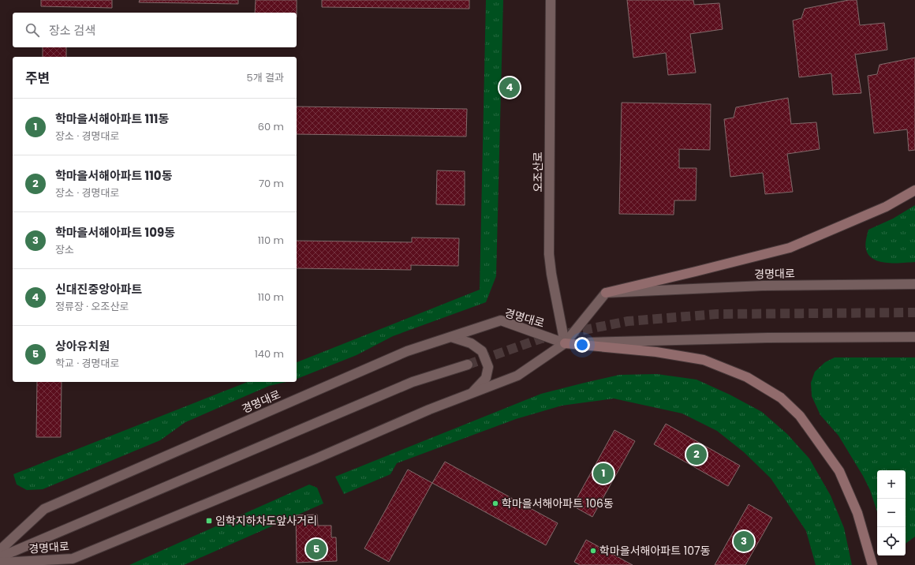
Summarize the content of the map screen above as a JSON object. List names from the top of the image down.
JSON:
{
  "streets": {
    "street": ["오조산로", "경명대로"]
  },
  "crossings": [
    ["오조산로", "경명대로"]
  ],
  "places": {
    "other": ["학마을서해아파트 106동", "학마을서해아파트 107동"],
    "transit": ["임학지하차도앞사거리"]
  },
  "page": {
    "search": "장소 검색",
    "heading": ["주변", "5개 결과"],
    "pins": [
      "4",
      "2",
      "1",
      "3",
      "5"
    ],
    "list": [
      {
        "mark": "1",
        "name": "학마을서해아파트 111동",
        "note": "장소 · 경명대로",
        "value": "60 m"
      },
      {
        "mark": "2",
        "name": "학마을서해아파트 110동",
        "note": "장소 · 경명대로",
        "value": "70 m"
      },
      {
        "mark": "3",
        "name": "학마을서해아파트 109동",
        "note": "장소",
        "value": "110 m"
      },
      {
        "mark": "4",
        "name": "신대진중앙아파트",
        "note": "정류장 · 오조산로",
        "value": "110 m"
      },
      {
        "mark": "5",
        "name": "상아유치원",
        "note": "학교 · 경명대로",
        "value": "140 m"
      }
    ],
    "map_buttons": ["+", "−"]
  }
}
